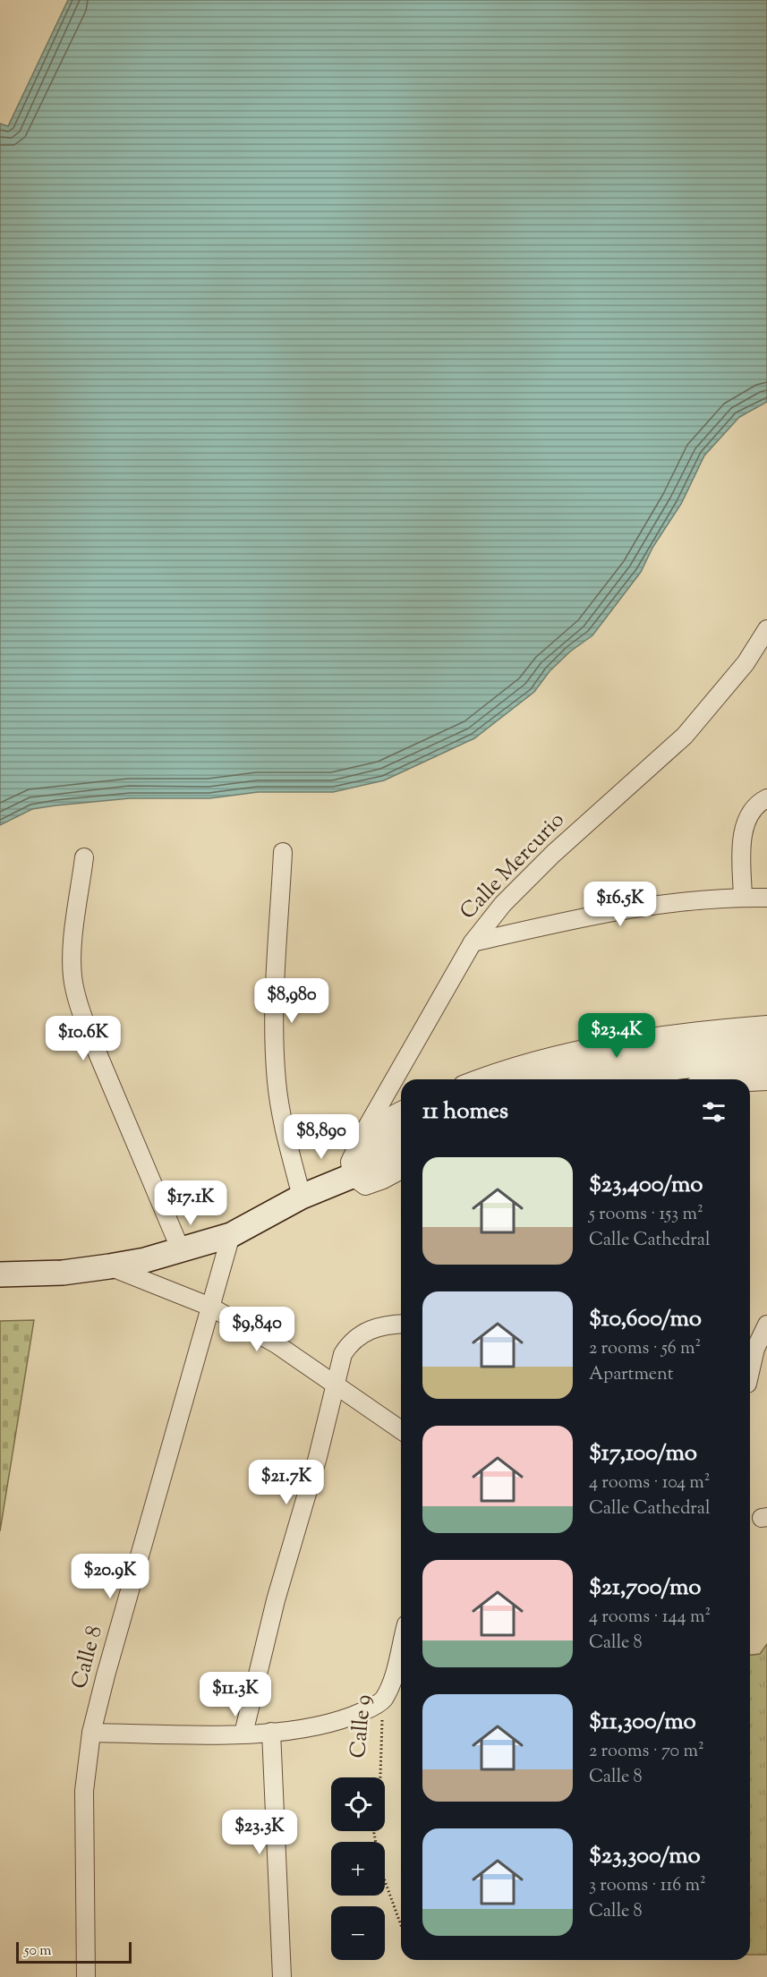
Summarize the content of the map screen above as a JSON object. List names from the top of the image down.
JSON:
{
  "streets": {
    "street": ["Calle Mercurio", "Calle 8", "Calle 9"]
  },
  "scale_bar": "50 m",
  "page": {
    "price": [
      "$16.5K",
      "$8,980",
      "$23.4K",
      "$10.6K",
      "$8,890",
      "$17.1K",
      "$9,840",
      "$21.7K",
      "$20.9K",
      "$11.3K",
      "$23.3K"
    ],
    "heading": "11 homes",
    "list": [
      {
        "name": "$23,400/mo",
        "note": "5 rooms · 153 m² · Calle Cathedral"
      },
      {
        "name": "$10,600/mo",
        "note": "2 rooms · 56 m² · Apartment"
      },
      {
        "name": "$17,100/mo",
        "note": "4 rooms · 104 m² · Calle Cathedral"
      },
      {
        "name": "$21,700/mo",
        "note": "4 rooms · 144 m² · Calle 8"
      },
      {
        "name": "$11,300/mo",
        "note": "2 rooms · 70 m² · Calle 8"
      },
      {
        "name": "$23,300/mo",
        "note": "3 rooms · 116 m² · Calle 8"
      }
    ],
    "map_buttons": ["+", "−"],
    "scale": "50 m"
  }
}
